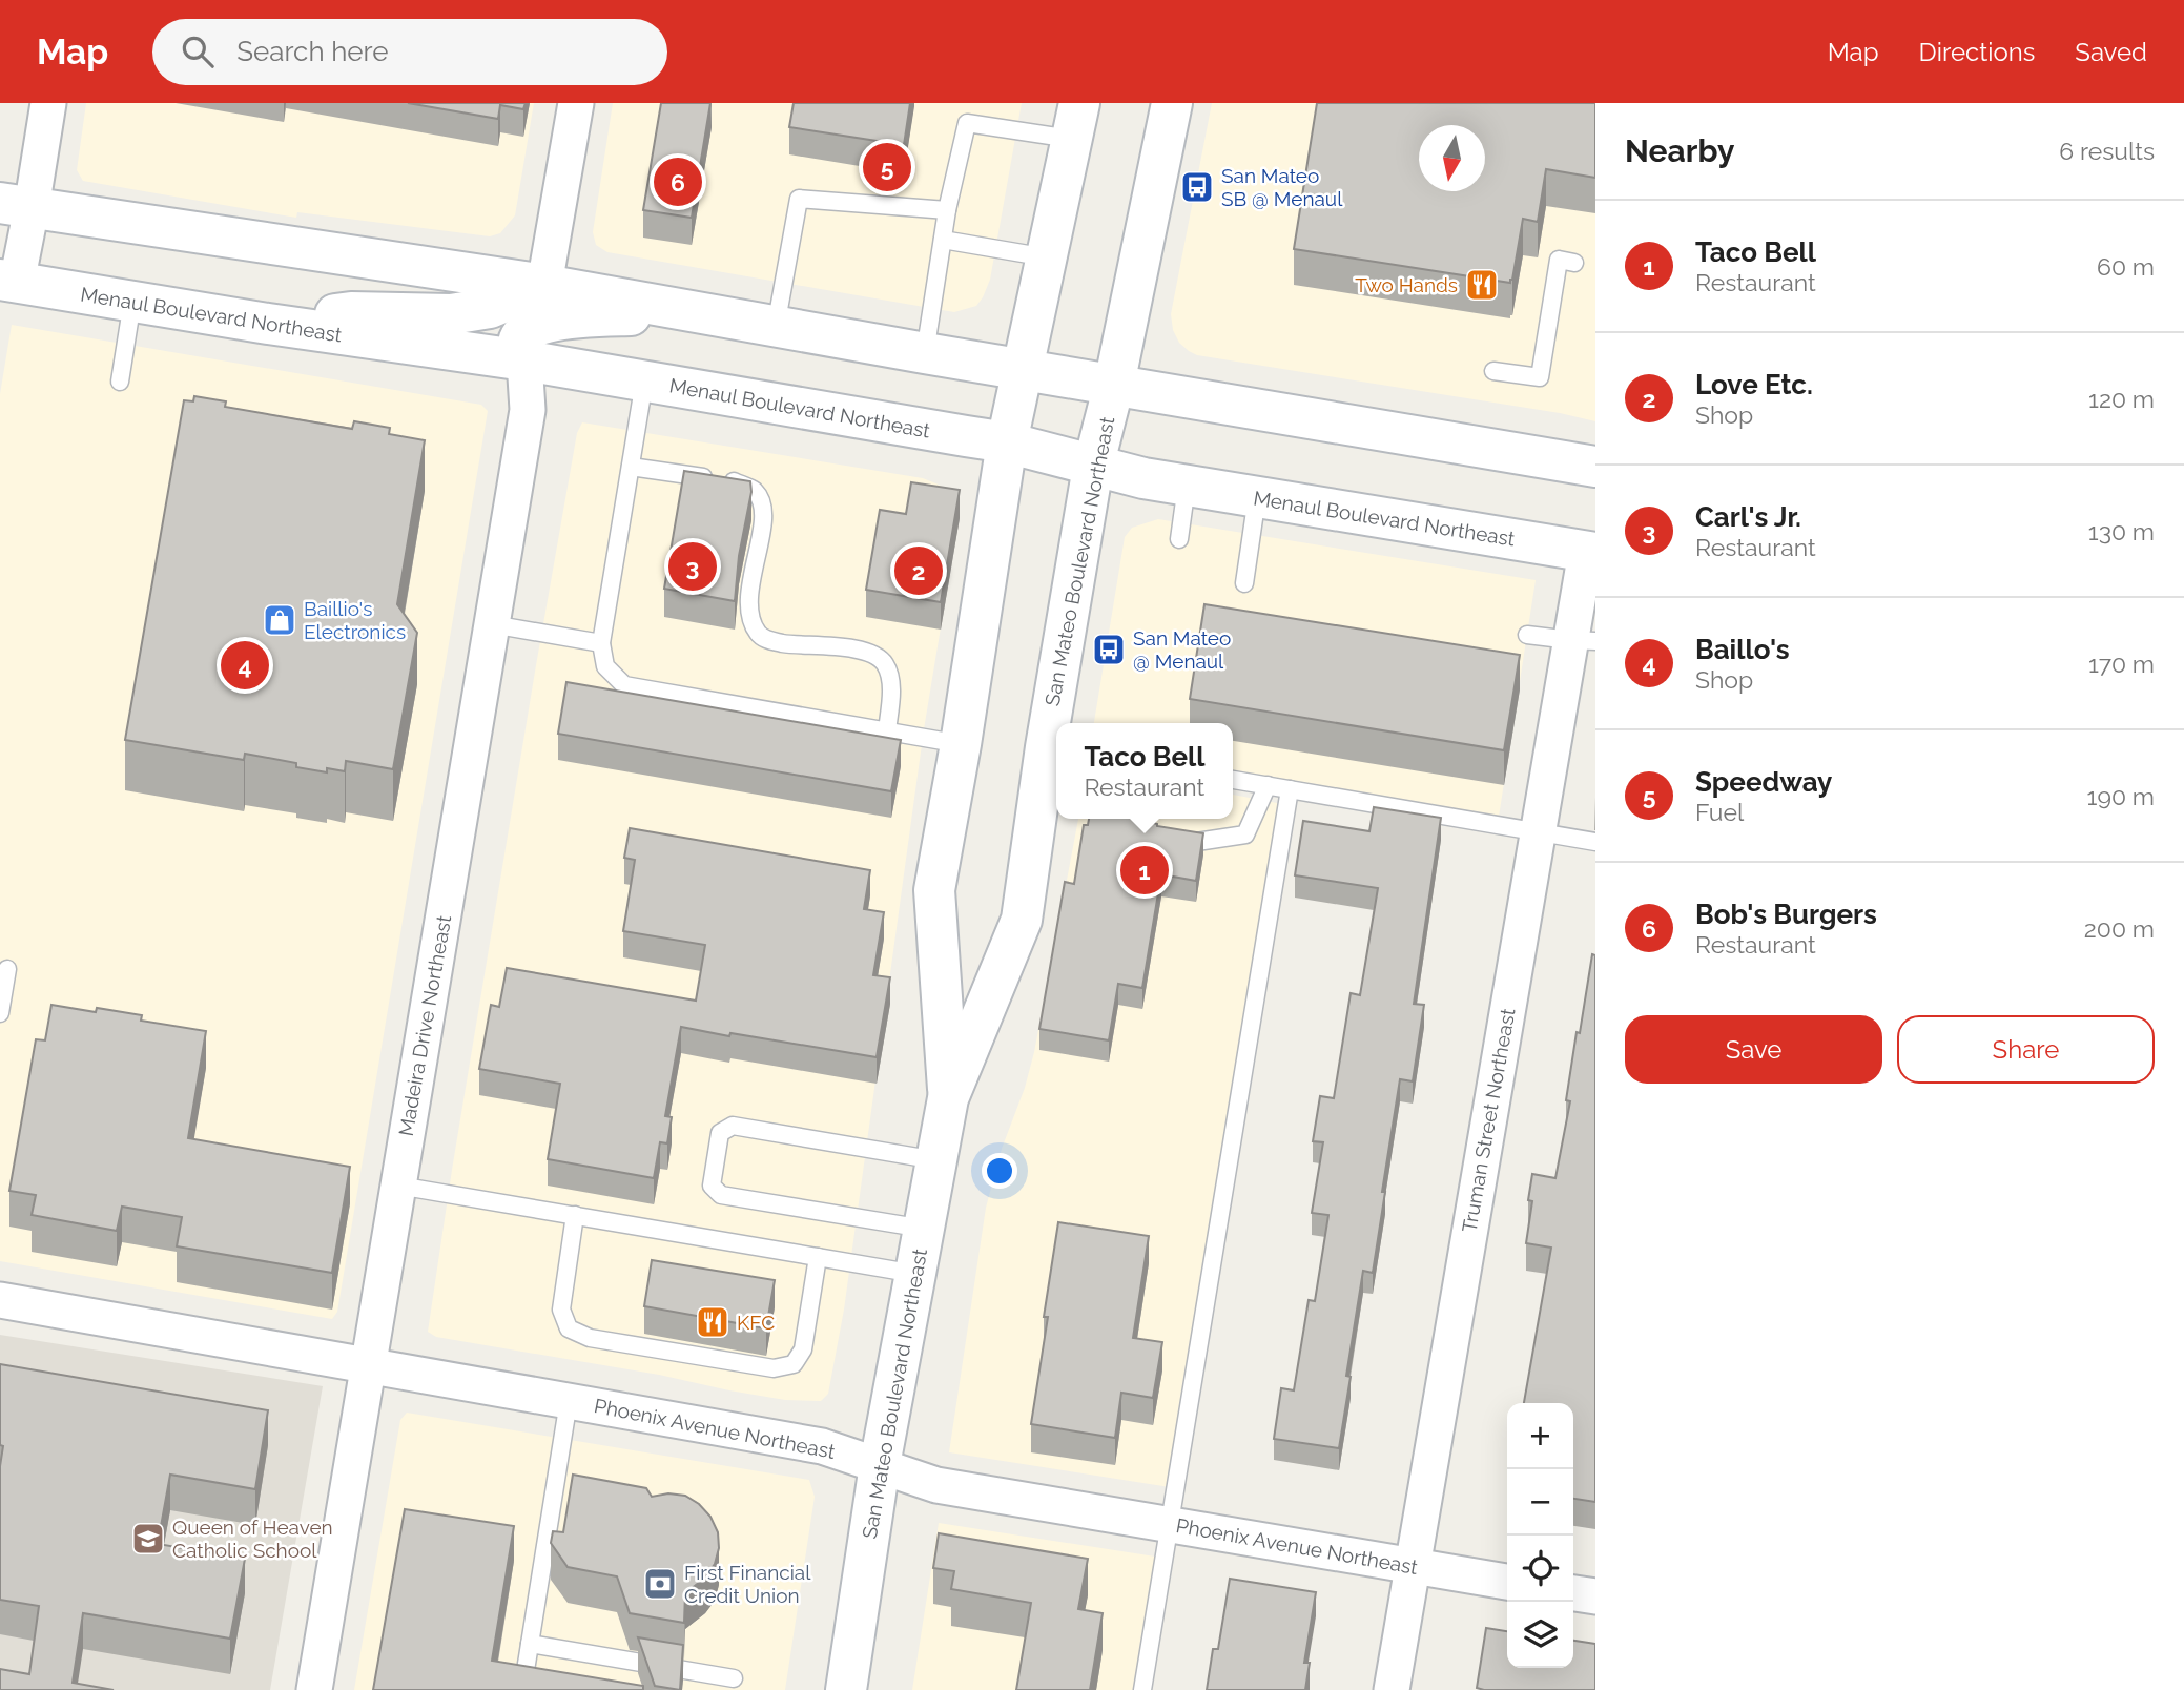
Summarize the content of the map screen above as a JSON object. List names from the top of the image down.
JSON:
{
  "streets": {
    "main road": ["Menaul Boulevard Northeast", "San Mateo Boulevard Northeast"],
    "street": ["Madeira Drive Northeast", "Truman Street Northeast", "Phoenix Avenue Northeast"]
  },
  "crossings": [
    ["Menaul Boulevard Northeast", "San Mateo Boulevard Northeast"],
    ["Menaul Boulevard Northeast", "Madeira Drive Northeast"],
    ["Menaul Boulevard Northeast", "Truman Street Northeast"],
    ["San Mateo Boulevard Northeast", "Phoenix Avenue Northeast"],
    ["Madeira Drive Northeast", "Phoenix Avenue Northeast"],
    ["Truman Street Northeast", "Phoenix Avenue Northeast"]
  ],
  "places": {
    "bus stop": ["San Mateo SB @ Menaul", "San Mateo @ Menaul"],
    "restaurant": ["Two Hands", "KFC"],
    "shop": ["Baillio's Electronics"],
    "school or university": ["Queen of Heaven Catholic School"],
    "bank": ["First Financial Credit Union"]
  },
  "north": "bottom",
  "page": {
    "header": "Map",
    "search": "Search here",
    "nav": ["Map", "Directions", "Saved"],
    "heading": ["Nearby", "6 results"],
    "pins": [
      "5",
      "6",
      "3",
      "2",
      "4",
      "1"
    ],
    "list": [
      {
        "mark": "1",
        "name": "Taco Bell",
        "note": "Restaurant",
        "value": "60 m"
      },
      {
        "mark": "2",
        "name": "Love Etc.",
        "note": "Shop",
        "value": "120 m"
      },
      {
        "mark": "3",
        "name": "Carl's Jr.",
        "note": "Restaurant",
        "value": "130 m"
      },
      {
        "mark": "4",
        "name": "Baillo's",
        "note": "Shop",
        "value": "170 m"
      },
      {
        "mark": "5",
        "name": "Speedway",
        "note": "Fuel",
        "value": "190 m"
      },
      {
        "mark": "6",
        "name": "Bob's Burgers",
        "note": "Restaurant",
        "value": "200 m"
      }
    ],
    "popup": ["Taco Bell", "Restaurant"],
    "buttons": ["Save", "Share"],
    "map_buttons": ["+", "−"]
  }
}
